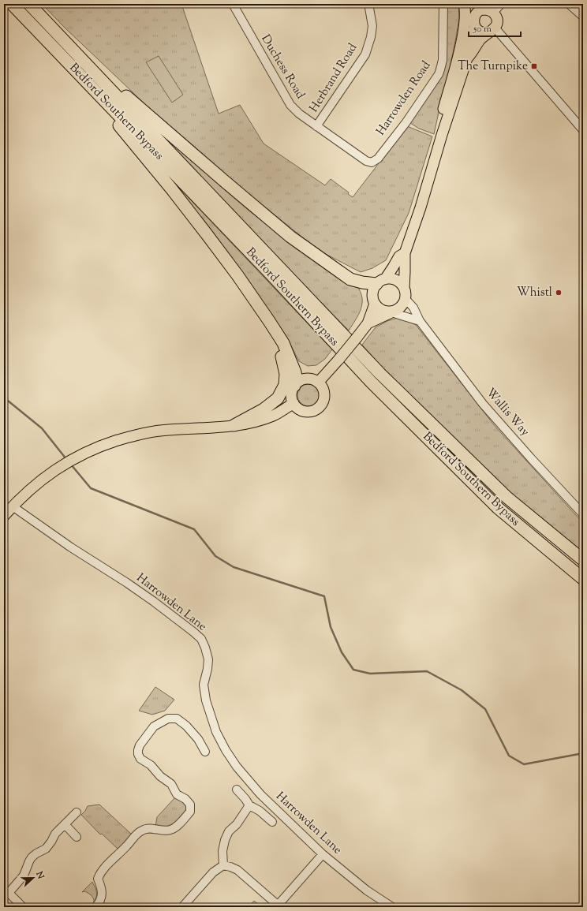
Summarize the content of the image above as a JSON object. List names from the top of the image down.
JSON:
{
  "streets": {
    "highway": ["Bedford Southern Bypass"],
    "street": [
      "Duchess Road",
      "Herbrand Road",
      "Harrowden Road",
      "Wallis Way",
      "Harrowden Lane"
    ]
  },
  "crossings": [
    ["Duchess Road", "Herbrand Road"],
    ["Duchess Road", "Harrowden Road"]
  ],
  "places": {
    "transit": ["The Turnpike"],
    "other": ["Whistl"]
  },
  "scale_bar": "50 m",
  "north": "right"
}
